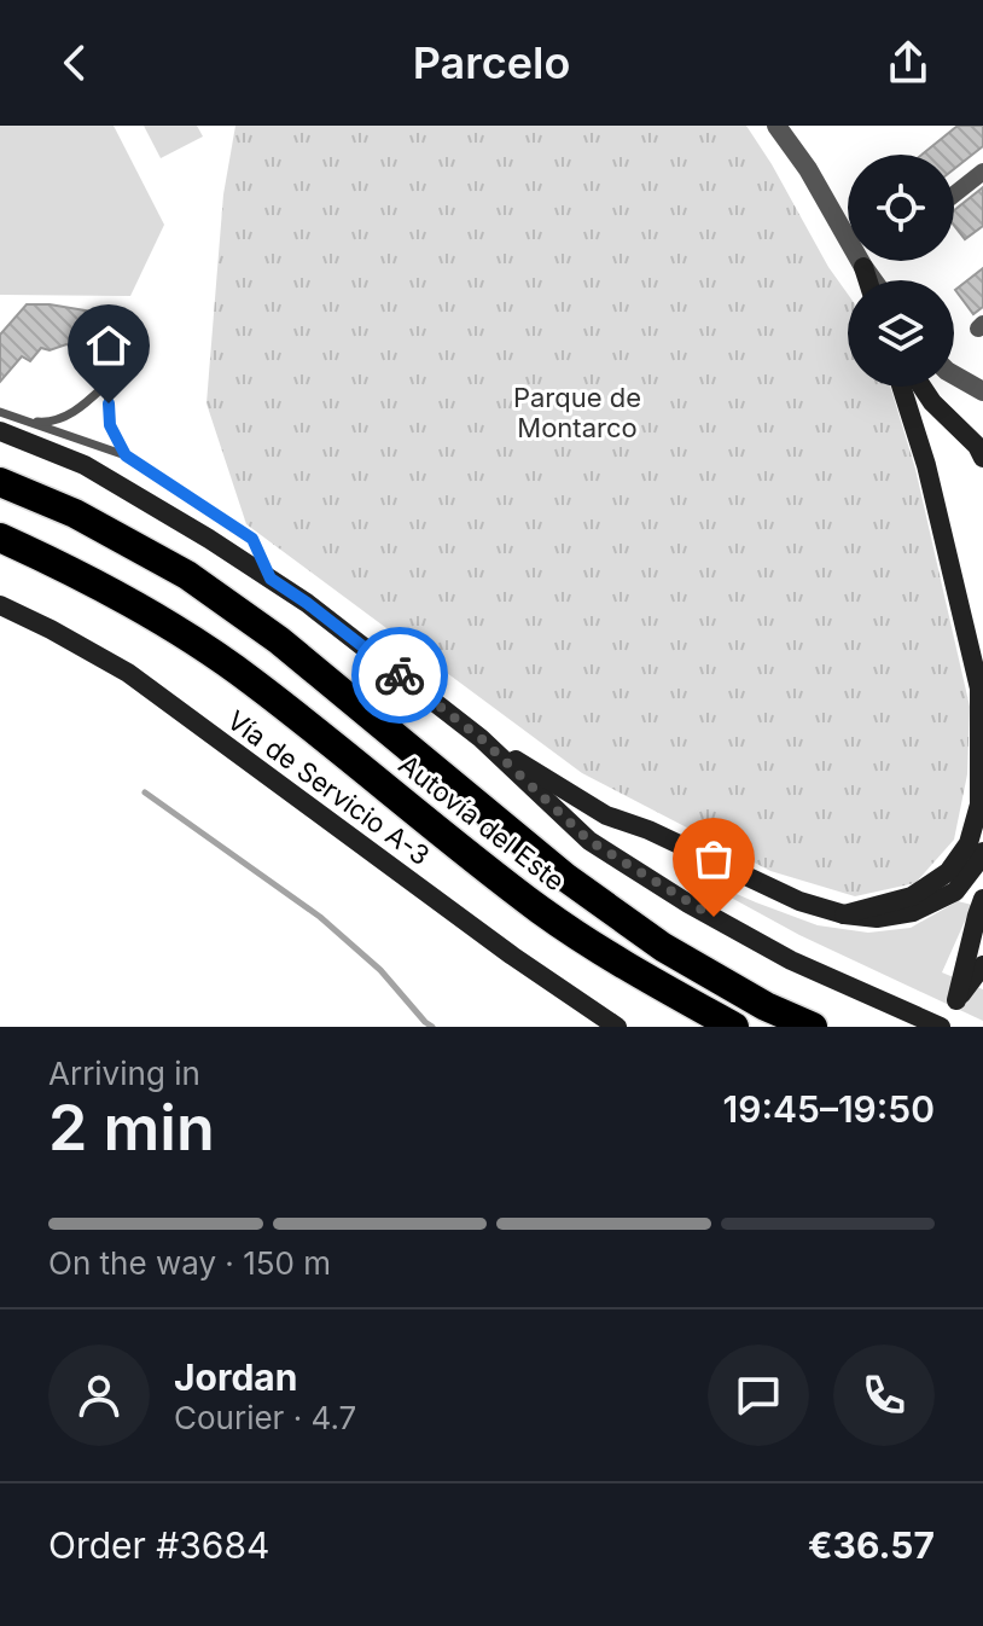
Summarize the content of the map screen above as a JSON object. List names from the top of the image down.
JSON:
{
  "streets": {
    "highway": ["Autovía del Este"],
    "main road": ["Vía de Servicio A-3"]
  },
  "parks": ["Parque de Montarco"],
  "page": {
    "header": "Parcelo",
    "heading": ["2 min", "Arriving in", "19:45–19:50"],
    "panel": [
      "Jordan",
      "Courier · 4.7",
      "Order #3684",
      "€36.57"
    ],
    "bar": "On the way · 150 m"
  }
}
